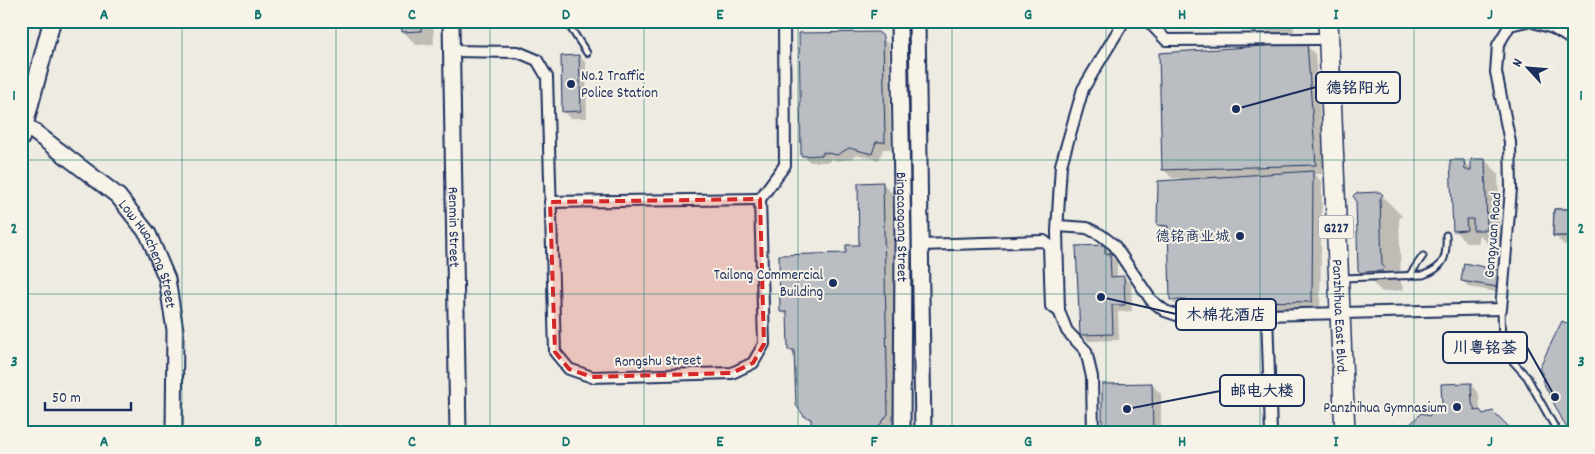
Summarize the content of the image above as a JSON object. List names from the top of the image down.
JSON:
{
  "streets": {
    "highway": ["G227", "Panzhihua East Blvd."],
    "street": [
      "Renmin Street",
      "Bingcaogang Street",
      "Gongyuan Road",
      "Low Huacheng Street",
      "Rongshu Street"
    ]
  },
  "crossings": [
    ["Renmin Street", "Rongshu Street"]
  ],
  "places": [
    "No.2 Traffic Police Station",
    "德铭阳光",
    "德铭商业城",
    "Tailong Commercial Building",
    "木棉花酒店",
    "川粤铭荟",
    "Panzhihua Gymnasium",
    "邮电大楼"
  ],
  "scale_bar": "50 m",
  "north": "top left",
  "grid": {
    "columns": [
      "A",
      "B",
      "C",
      "D",
      "E",
      "F",
      "G",
      "H",
      "I",
      "J"
    ],
    "rows": ["1", "2", "3"]
  }
}
